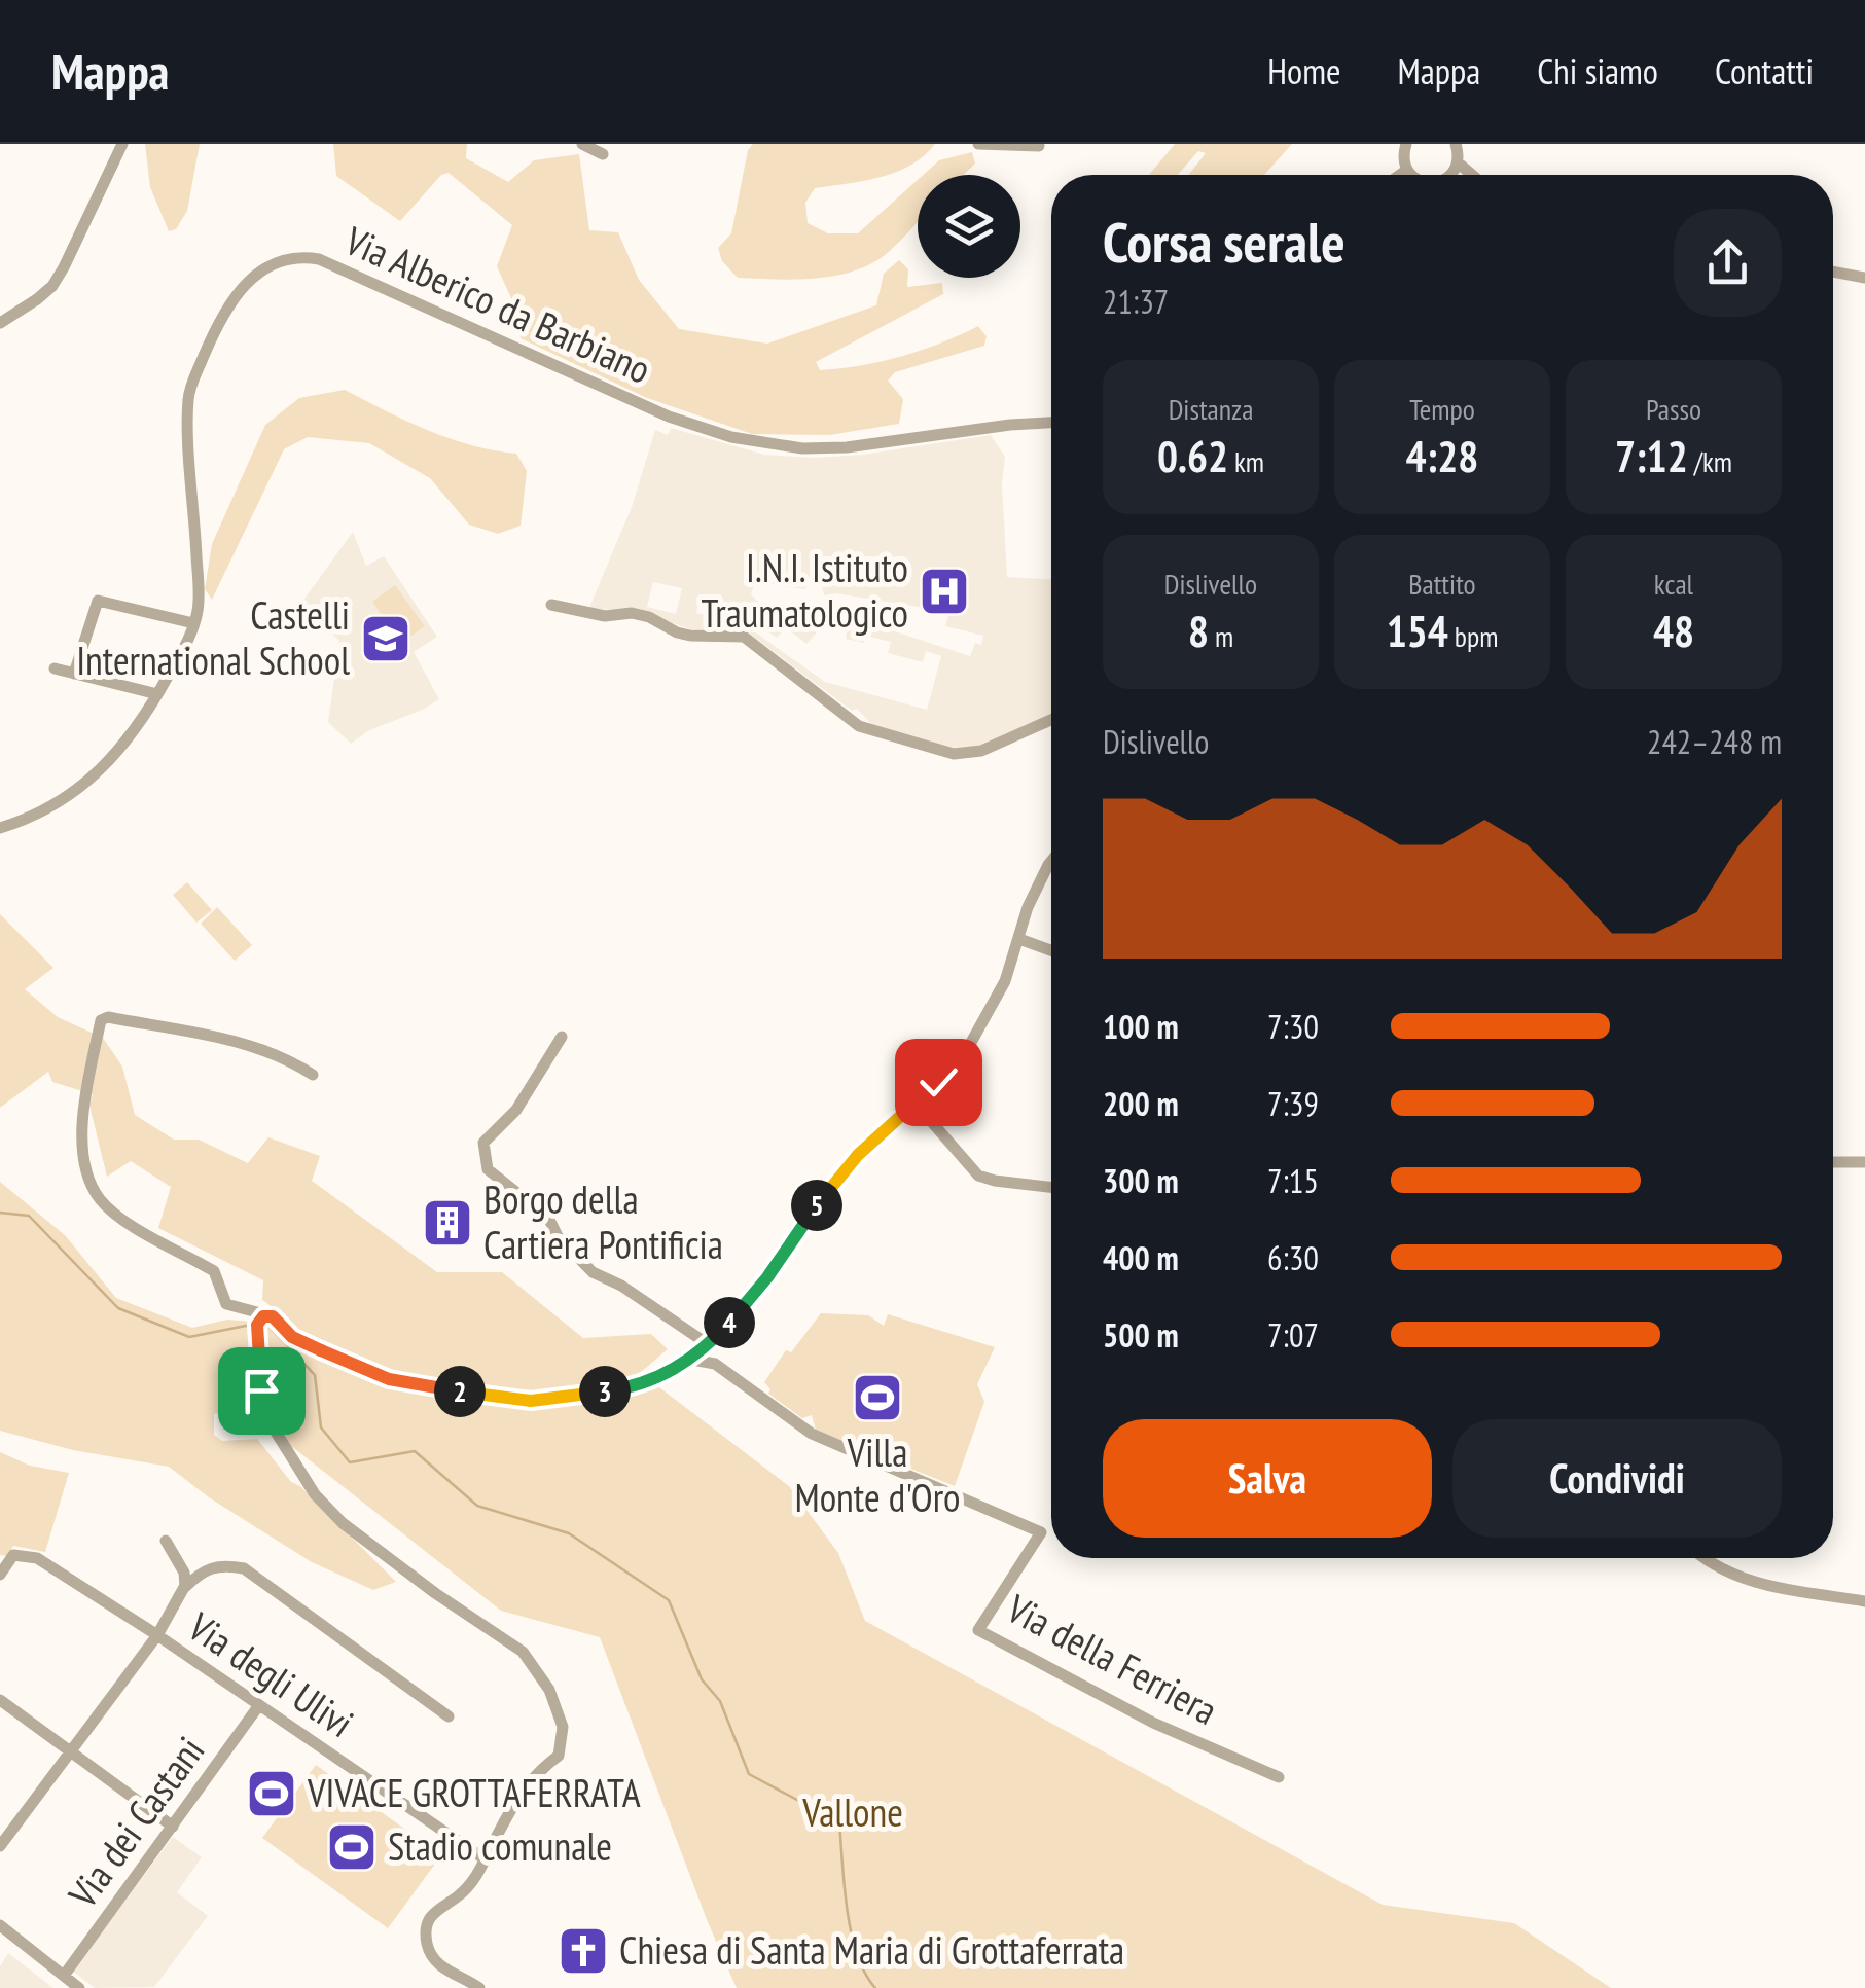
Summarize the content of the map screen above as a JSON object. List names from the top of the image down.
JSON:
{
  "streets": {
    "street": [
      "Via Alberico da Barbiano",
      "Via della Ferriera",
      "Via degli Ulivi",
      "Via dei Castani"
    ]
  },
  "crossings": [
    ["Via degli Ulivi", "Via dei Castani"]
  ],
  "parks": ["Vallone"],
  "places": {
    "hospital": ["I.N.I. Istituto Traumatologico"],
    "school or university": ["Castelli International School"],
    "building": ["Borgo della Cartiera Pontificia"],
    "sports": ["Villa Monte d'Oro", "VIVACE GROTTAFERRATA", "Stadio comunale"],
    "church": ["Chiesa di Santa Maria di Grottaferrata"]
  },
  "page": {
    "header": "Mappa",
    "nav": [
      "Home",
      "Mappa",
      "Chi siamo",
      "Contatti"
    ],
    "heading": ["Corsa serale", "21:37"],
    "stats": [
      ["Distanza", "0.62 km"],
      ["Tempo", "4:28"],
      ["Passo", "7:12 /km"],
      ["Dislivello", "8 m"],
      ["Battito", "154 bpm"],
      ["kcal", "48"]
    ],
    "chart": ["Dislivello", "242–248 m"],
    "list": [
      {
        "name": "100 m",
        "note": "7:30"
      },
      {
        "name": "200 m",
        "note": "7:39"
      },
      {
        "name": "300 m",
        "note": "7:15"
      },
      {
        "name": "400 m",
        "note": "6:30"
      },
      {
        "name": "500 m",
        "note": "7:07"
      }
    ],
    "pins": [
      "5",
      "4",
      "2",
      "3"
    ],
    "buttons": ["Salva", "Condividi"]
  }
}
